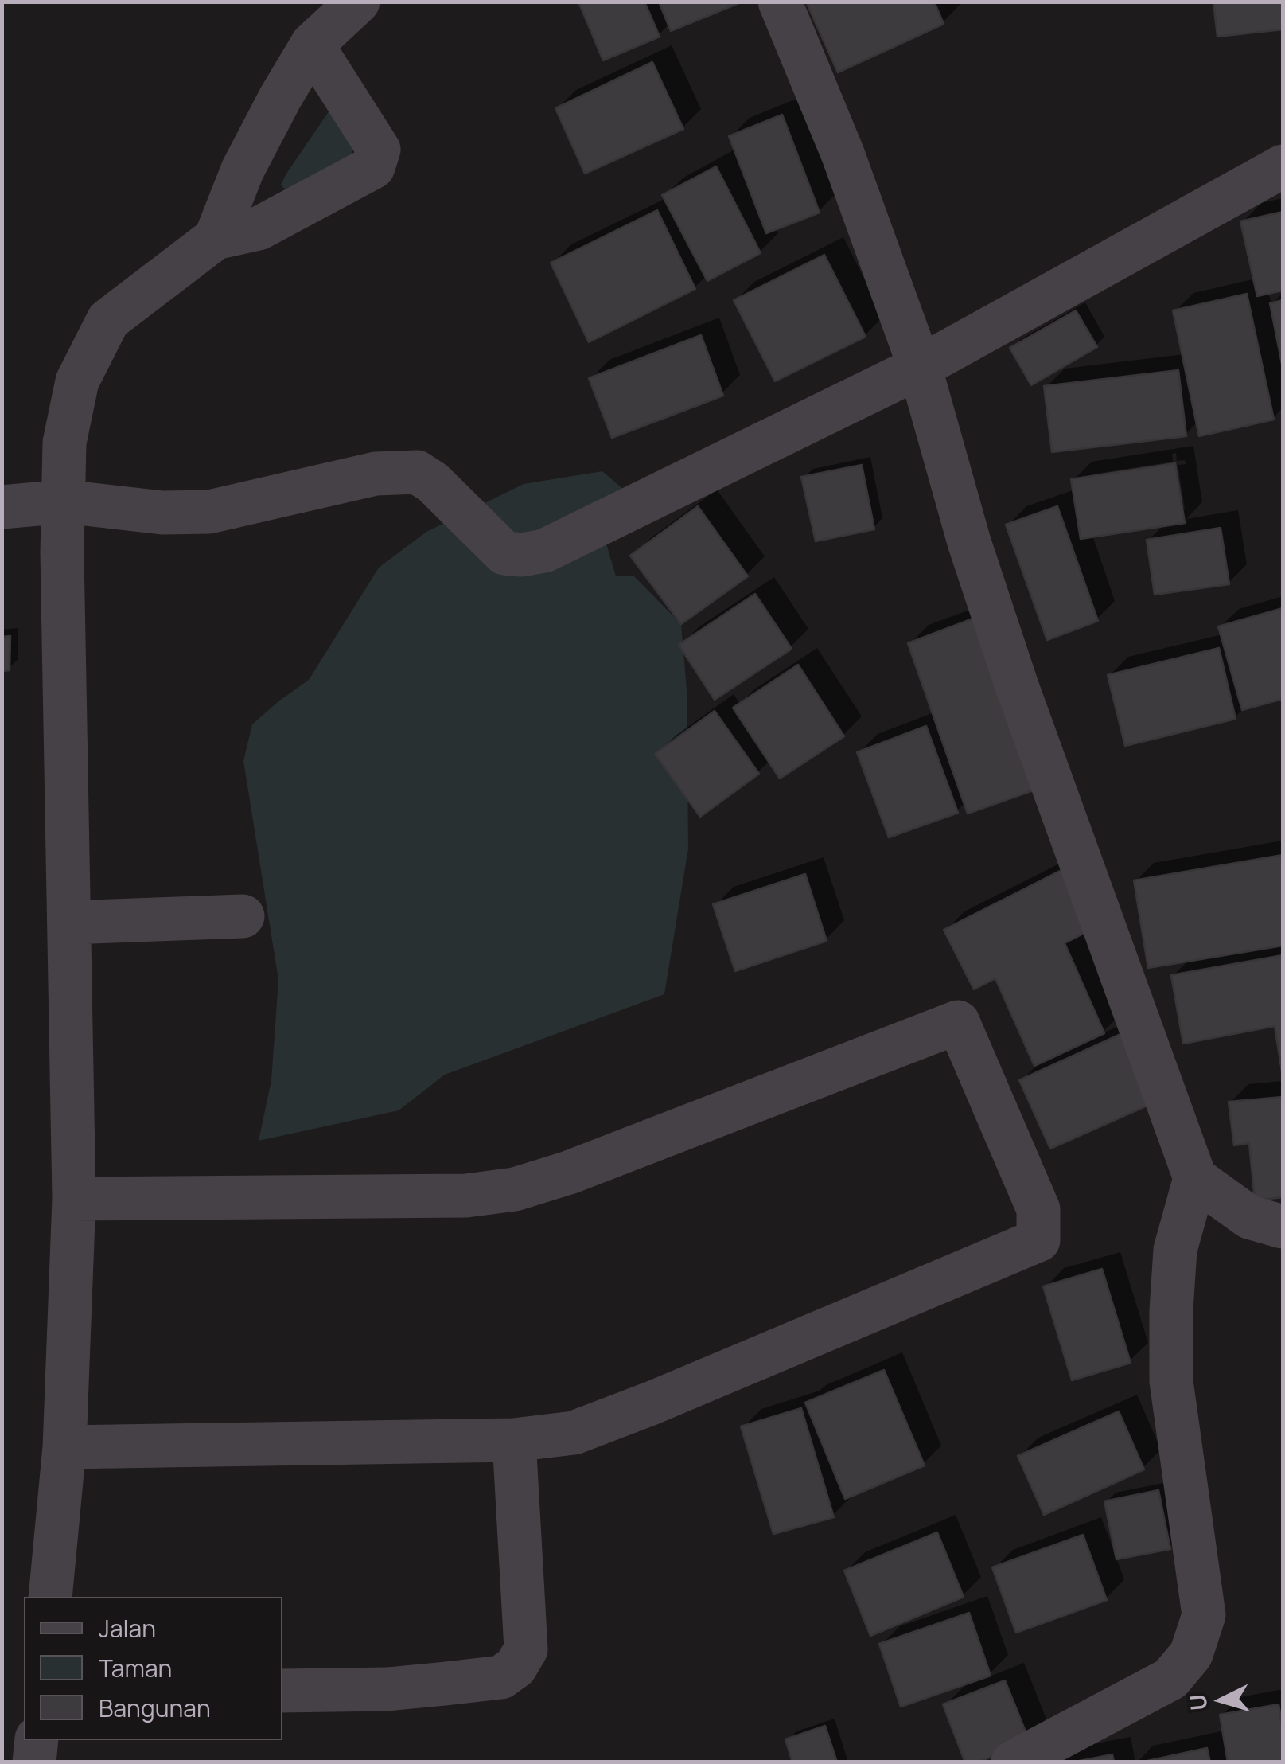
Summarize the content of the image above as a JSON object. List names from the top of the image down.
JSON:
{
  "legend": ["Jalan", "Taman", "Bangunan"],
  "north": "left"
}
